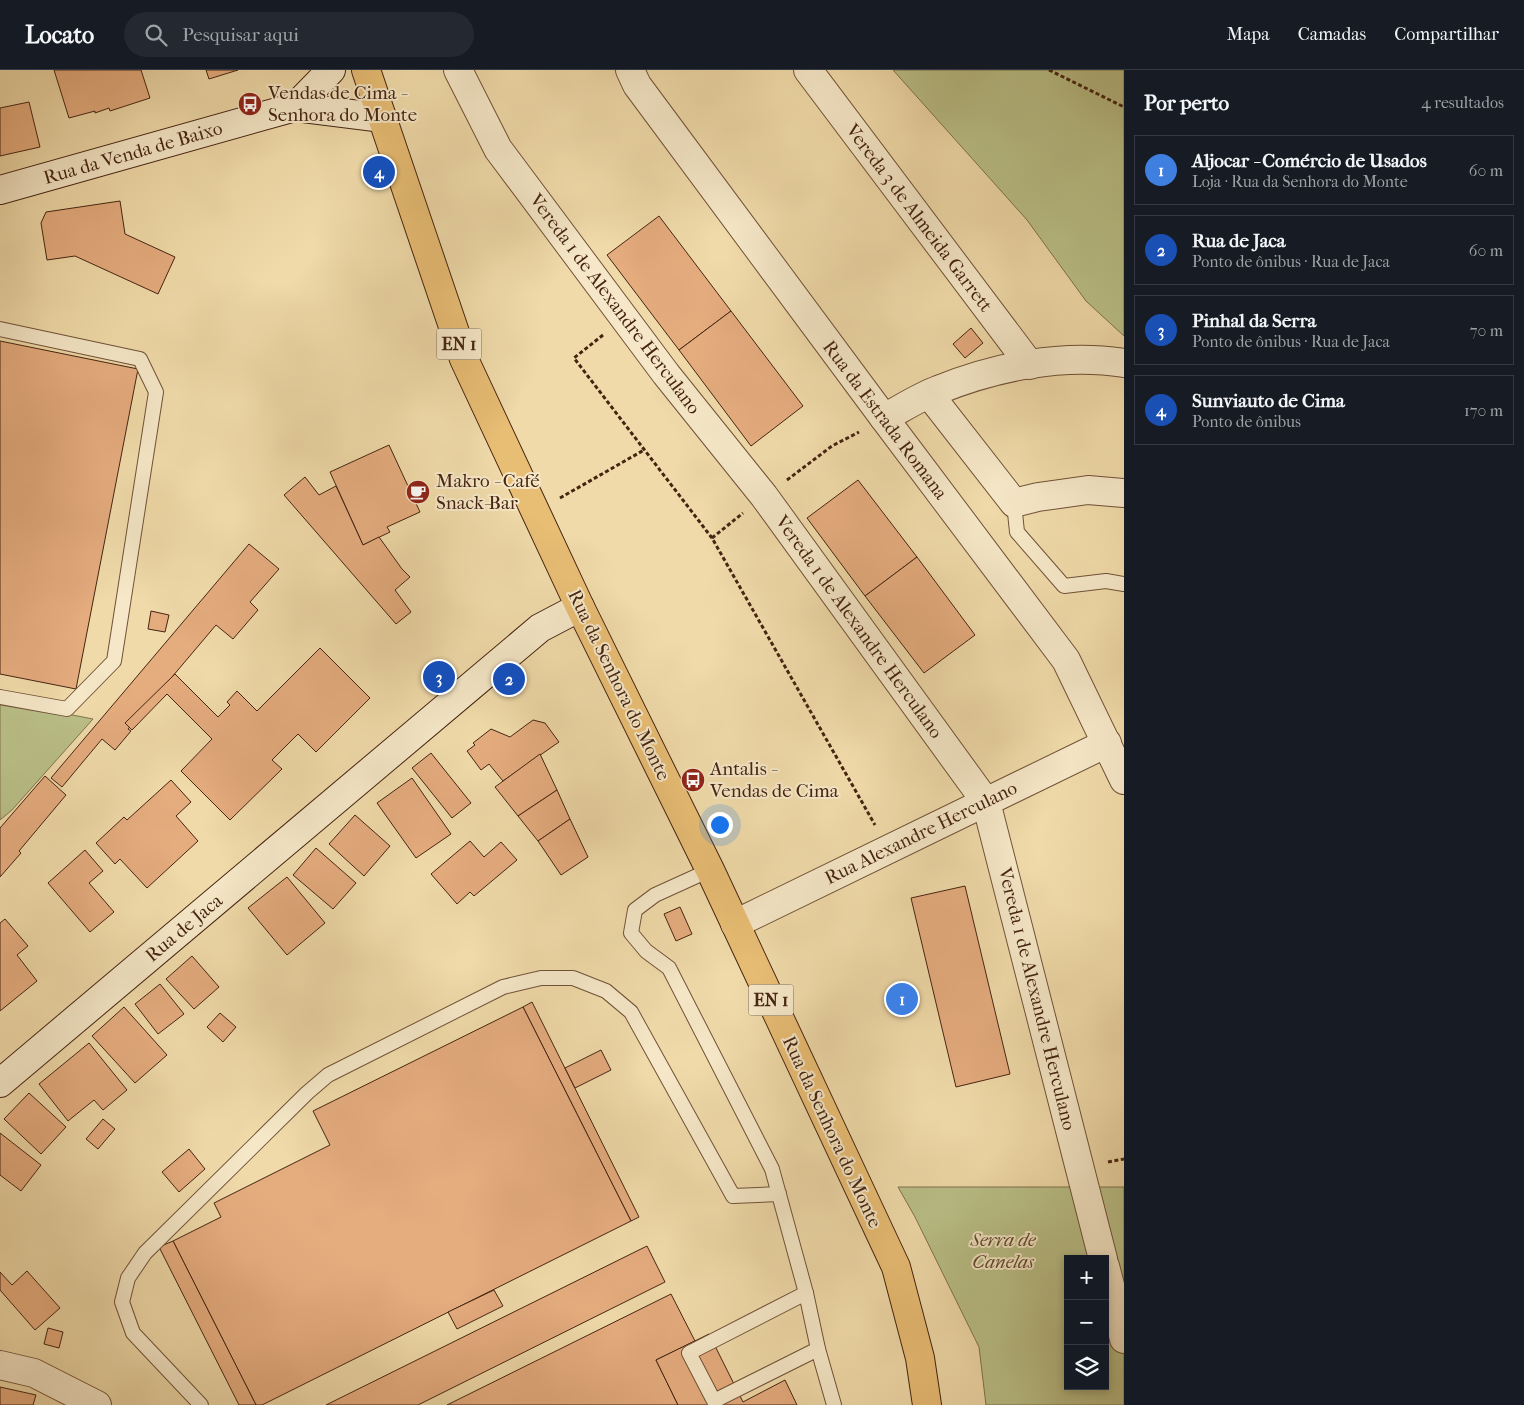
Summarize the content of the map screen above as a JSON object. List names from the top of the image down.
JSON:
{
  "streets": {
    "main road": ["EN 1", "Rua da Senhora do Monte"],
    "street": [
      "Rua da Venda de Baixo",
      "Vereda 3 de Almeida Garrett",
      "Vereda 1 de Alexandre Herculano",
      "Rua da Estrada Romana",
      "Rua Alexandre Herculano",
      "Rua de Jaca"
    ]
  },
  "crossings": [
    ["Vereda 1 de Alexandre Herculano", "Rua Alexandre Herculano"],
    ["Rua da Estrada Romana", "Rua Alexandre Herculano"],
    ["Rua da Senhora do Monte", "Rua Alexandre Herculano"],
    ["Rua da Senhora do Monte", "Rua de Jaca"]
  ],
  "parks": ["Serra de Canelas"],
  "places": {
    "bus stop": ["Vendas de Cima - Senhora do Monte", "Antalis - Vendas de Cima"],
    "cafe": ["Makro - Café Snack-Bar"]
  },
  "page": {
    "header": "Locato",
    "search": "Pesquisar aqui",
    "nav": ["Mapa", "Camadas", "Compartilhar"],
    "heading": ["Por perto", "4 resultados"],
    "list": [
      {
        "mark": "1",
        "name": "Aljocar - Comércio de Usados",
        "note": "Loja · Rua da Senhora do Monte",
        "value": "60 m"
      },
      {
        "mark": "2",
        "name": "Rua de Jaca",
        "note": "Ponto de ônibus · Rua de Jaca",
        "value": "60 m"
      },
      {
        "mark": "3",
        "name": "Pinhal da Serra",
        "note": "Ponto de ônibus · Rua de Jaca",
        "value": "70 m"
      },
      {
        "mark": "4",
        "name": "Sunviauto de Cima",
        "note": "Ponto de ônibus",
        "value": "170 m"
      }
    ],
    "pins": [
      "4",
      "3",
      "2",
      "1"
    ],
    "map_buttons": ["+", "−"]
  }
}
